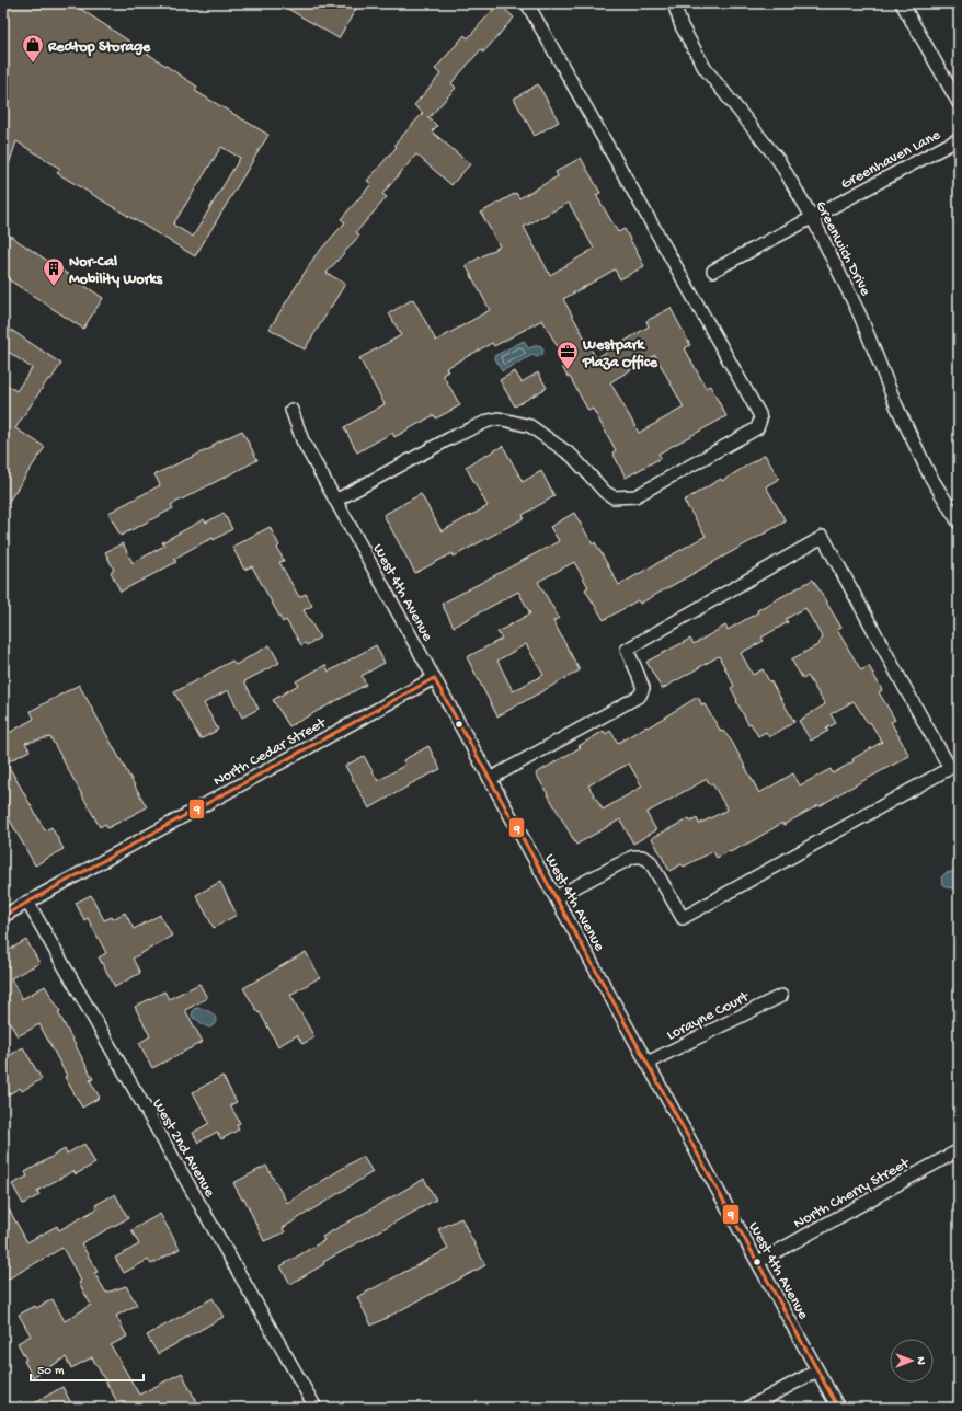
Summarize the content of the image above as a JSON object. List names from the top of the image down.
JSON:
{
  "streets": {
    "street": [
      "Greenhaven Lane",
      "Greenwich Drive",
      "West 4th Avenue",
      "North Cedar Street",
      "Lorayne Court",
      "West 2nd Avenue",
      "North Cherry Street"
    ]
  },
  "crossings": [
    ["Greenhaven Lane", "Greenwich Drive"],
    ["West 4th Avenue", "North Cedar Street"],
    ["West 4th Avenue", "Lorayne Court"],
    ["West 4th Avenue", "North Cherry Street"],
    ["North Cedar Street", "West 2nd Avenue"]
  ],
  "places": {
    "shop": ["Redtop Storage"],
    "building": ["Nor-Cal Mobility Works"],
    "office": ["Westpark Plaza Office"]
  },
  "lines": ["transit line 9"],
  "scale_bar": "50 m",
  "north": "right"
}
